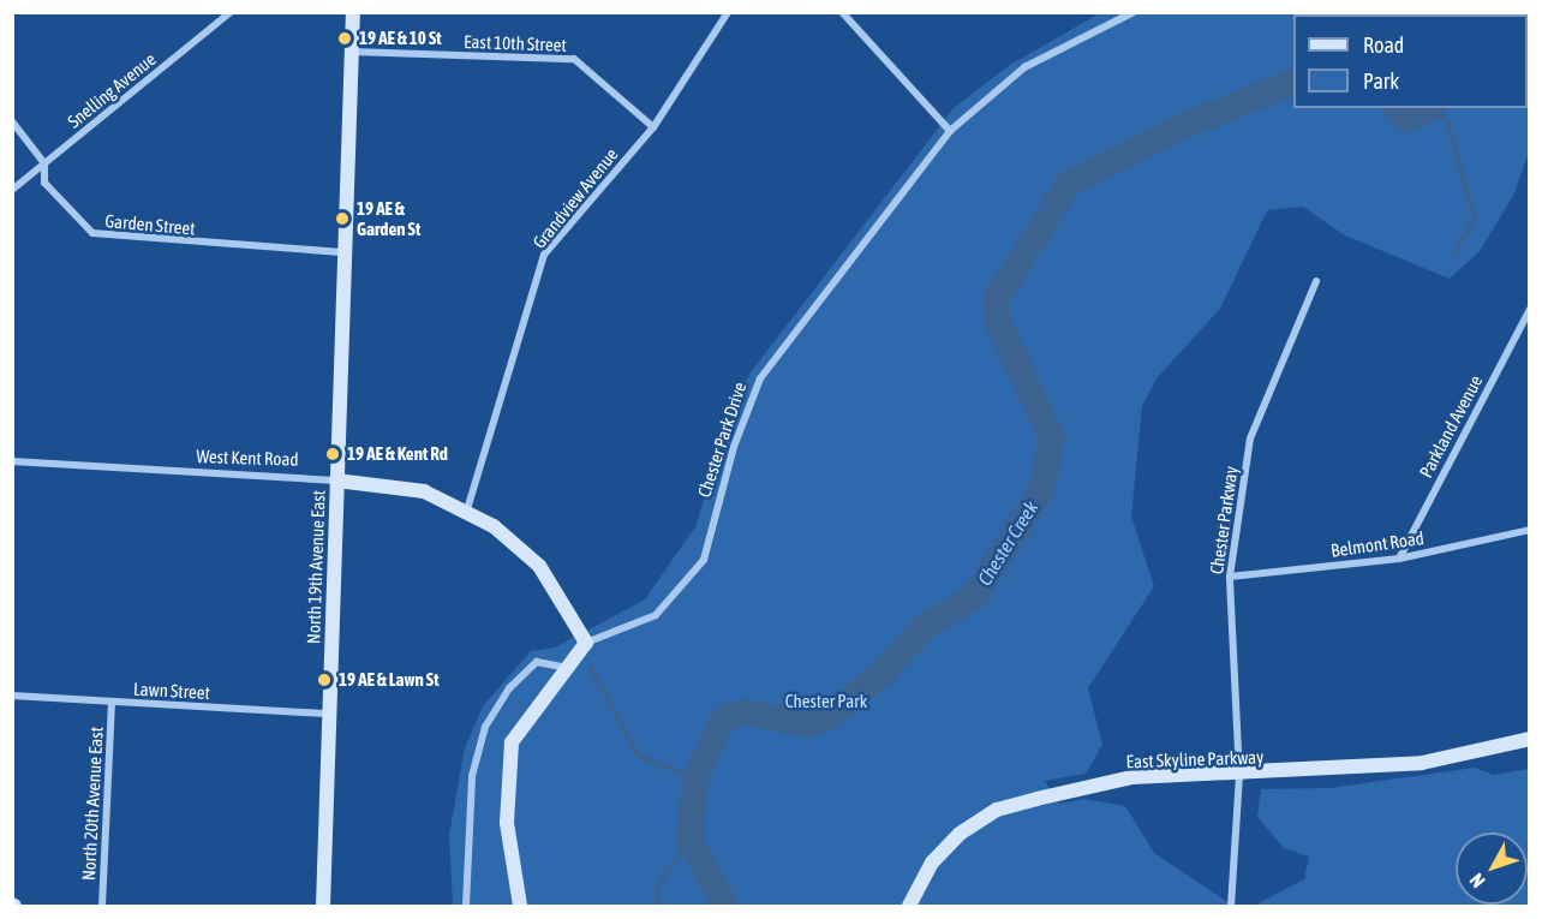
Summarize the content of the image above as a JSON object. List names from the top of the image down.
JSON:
{
  "streets": {
    "street": [
      "East 10th Street",
      "Snelling Avenue",
      "Grandview Avenue",
      "Garden Street",
      "Parkland Avenue",
      "Chester Park Drive",
      "West Kent Road",
      "Chester Parkway",
      "Belmont Road",
      "North 19th Avenue East",
      "Lawn Street",
      "East Skyline Parkway",
      "North 20th Avenue East"
    ]
  },
  "crossings": [
    ["East 10th Street", "Grandview Avenue"],
    ["East 10th Street", "North 19th Avenue East"],
    ["Snelling Avenue", "Garden Street"],
    ["Grandview Avenue", "West Kent Road"],
    ["Garden Street", "North 19th Avenue East"],
    ["Parkland Avenue", "Belmont Road"],
    ["Chester Park Drive", "West Kent Road"],
    ["West Kent Road", "North 19th Avenue East"],
    ["Chester Parkway", "Belmont Road"],
    ["Chester Parkway", "East Skyline Parkway"],
    ["North 19th Avenue East", "Lawn Street"],
    ["Lawn Street", "North 20th Avenue East"]
  ],
  "water": ["Chester Creek"],
  "parks": ["Chester Park"],
  "places": [
    "19 AE & 10 St",
    "19 AE & Garden St",
    "19 AE & Kent Rd",
    "19 AE & Lawn St"
  ],
  "legend": ["Road", "Park"],
  "north": "bottom left"
}
